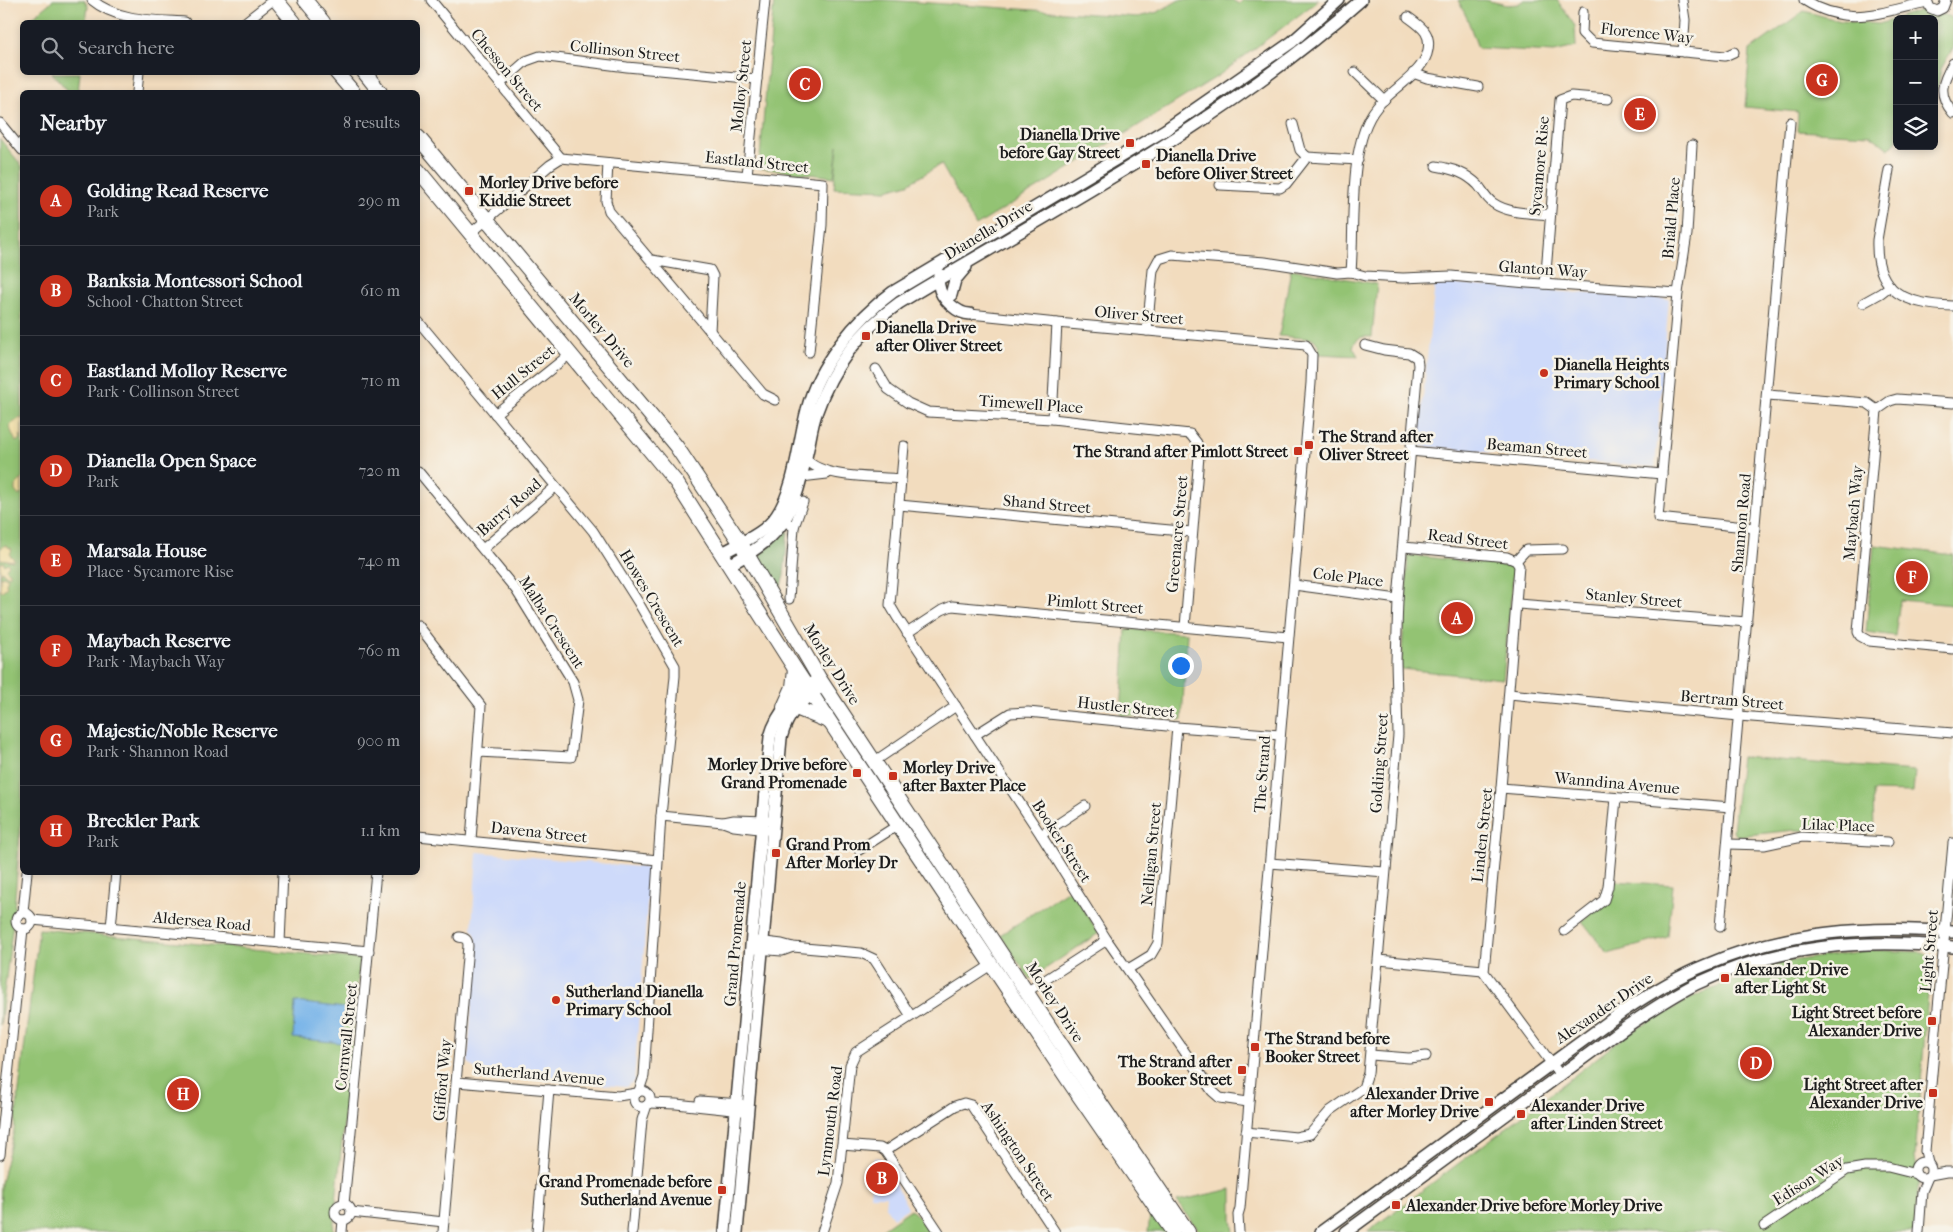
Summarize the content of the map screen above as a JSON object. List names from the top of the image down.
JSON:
{
  "streets": {
    "highway": ["Morley Drive"],
    "main road": ["Dianella Drive", "Grand Promenade", "Alexander Drive"],
    "street": [
      "Florence Way",
      "Collinson Street",
      "Chesson Street",
      "Molloy Street",
      "Eastland Street",
      "Sycamore Rise",
      "Briald Place",
      "Glanton Way",
      "Oliver Street",
      "Hull Street",
      "Timewell Place",
      "Beaman Street",
      "Shand Street",
      "Barry Road",
      "Maybach Way",
      "Shannon Road",
      "Greenacre Street",
      "Read Street",
      "Cole Place",
      "Howes Crescent",
      "Stanley Street",
      "Pimlott Street",
      "Malba Crescent",
      "Bertram Street",
      "Hustler Street",
      "Golding Street",
      "The Strand",
      "Wanndina Avenue",
      "Lilac Place",
      "Davena Street",
      "Linden Street",
      "Booker Street",
      "Nelligan Street",
      "Aldersea Road",
      "Light Street",
      "Cornwall Street",
      "Sutherland Avenue",
      "Gifford Way",
      "Lynmouth Road",
      "Ashington Street",
      "Edison Way"
    ]
  },
  "crossings": [
    ["Collinson Street", "Chesson Street"],
    ["Collinson Street", "Molloy Street"],
    ["Chesson Street", "Eastland Street"],
    ["Molloy Street", "Eastland Street"],
    ["Sycamore Rise", "Glanton Way"],
    ["Briald Place", "Glanton Way"],
    ["Dianella Drive", "Morley Drive"],
    ["Glanton Way", "Oliver Street"],
    ["Oliver Street", "The Strand"],
    ["Morley Drive", "Hull Street"],
    ["Morley Drive", "Grand Promenade"],
    ["Morley Drive", "Lynmouth Road"],
    ["Hull Street", "Howes Crescent"],
    ["Timewell Place", "Greenacre Street"],
    ["Beaman Street", "Golding Street"],
    ["Shand Street", "Greenacre Street"],
    ["Shand Street", "Booker Street"],
    ["Barry Road", "Howes Crescent"],
    ["Barry Road", "Malba Crescent"],
    ["Shannon Road", "Stanley Street"],
    ["Shannon Road", "Bertram Street"],
    ["Shannon Road", "Wanndina Avenue"],
    ["Shannon Road", "Lilac Place"],
    ["Greenacre Street", "Pimlott Street"],
    ["Read Street", "Golding Street"],
    ["Read Street", "Linden Street"],
    ["Cole Place", "Golding Street"],
    ["Cole Place", "The Strand"],
    ["Howes Crescent", "Davena Street"],
    ["Howes Crescent", "Sutherland Avenue"],
    ["Stanley Street", "Linden Street"],
    ["Pimlott Street", "The Strand"],
    ["Pimlott Street", "Booker Street"],
    ["Bertram Street", "Linden Street"],
    ["Hustler Street", "The Strand"],
    ["Hustler Street", "Booker Street"],
    ["Hustler Street", "Nelligan Street"],
    ["Golding Street", "The Strand"],
    ["The Strand", "Booker Street"],
    ["Wanndina Avenue", "Linden Street"],
    ["Booker Street", "Nelligan Street"],
    ["Aldersea Road", "Cornwall Street"],
    ["Grand Promenade", "Sutherland Avenue"],
    ["Light Street", "Alexander Drive"],
    ["Light Street", "Edison Way"],
    ["Sutherland Avenue", "Gifford Way"]
  ],
  "places": {
    "transit": [
      "Dianella Drive before Gay Street",
      "Dianella Drive before Oliver Street",
      "Morley Drive before Kiddie Street",
      "Dianella Drive after Oliver Street",
      "The Strand after Oliver Street",
      "The Strand after Pimlott Street",
      "Morley Drive before Grand Promenade",
      "Morley Drive after Baxter Place",
      "Grand Prom After Morley Dr",
      "Alexander Drive after Light St",
      "Light Street before Alexander Drive",
      "The Strand before Booker Street",
      "The Strand after Booker Street",
      "Light Street after Alexander Drive",
      "Alexander Drive after Morley Drive",
      "Alexander Drive after Linden Street",
      "Grand Promenade before Sutherland Avenue",
      "Alexander Drive before Morley Drive"
    ],
    "other": ["Dianella Heights Primary School", "Sutherland Dianella Primary School"]
  },
  "page": {
    "map_buttons": ["+", "−"],
    "search": "Search here",
    "pins": [
      "G",
      "C",
      "E",
      "F",
      "A",
      "D",
      "H",
      "B"
    ],
    "heading": ["Nearby", "8 results"],
    "list": [
      {
        "mark": "A",
        "name": "Golding Read Reserve",
        "note": "Park",
        "value": "290 m"
      },
      {
        "mark": "B",
        "name": "Banksia Montessori School",
        "note": "School · Chatton Street",
        "value": "610 m"
      },
      {
        "mark": "C",
        "name": "Eastland Molloy Reserve",
        "note": "Park · Collinson Street",
        "value": "710 m"
      },
      {
        "mark": "D",
        "name": "Dianella Open Space",
        "note": "Park",
        "value": "720 m"
      },
      {
        "mark": "E",
        "name": "Marsala House",
        "note": "Place · Sycamore Rise",
        "value": "740 m"
      },
      {
        "mark": "F",
        "name": "Maybach Reserve",
        "note": "Park · Maybach Way",
        "value": "760 m"
      },
      {
        "mark": "G",
        "name": "Majestic/Noble Reserve",
        "note": "Park · Shannon Road",
        "value": "900 m"
      },
      {
        "mark": "H",
        "name": "Breckler Park",
        "note": "Park",
        "value": "1.1 km"
      }
    ]
  }
}
